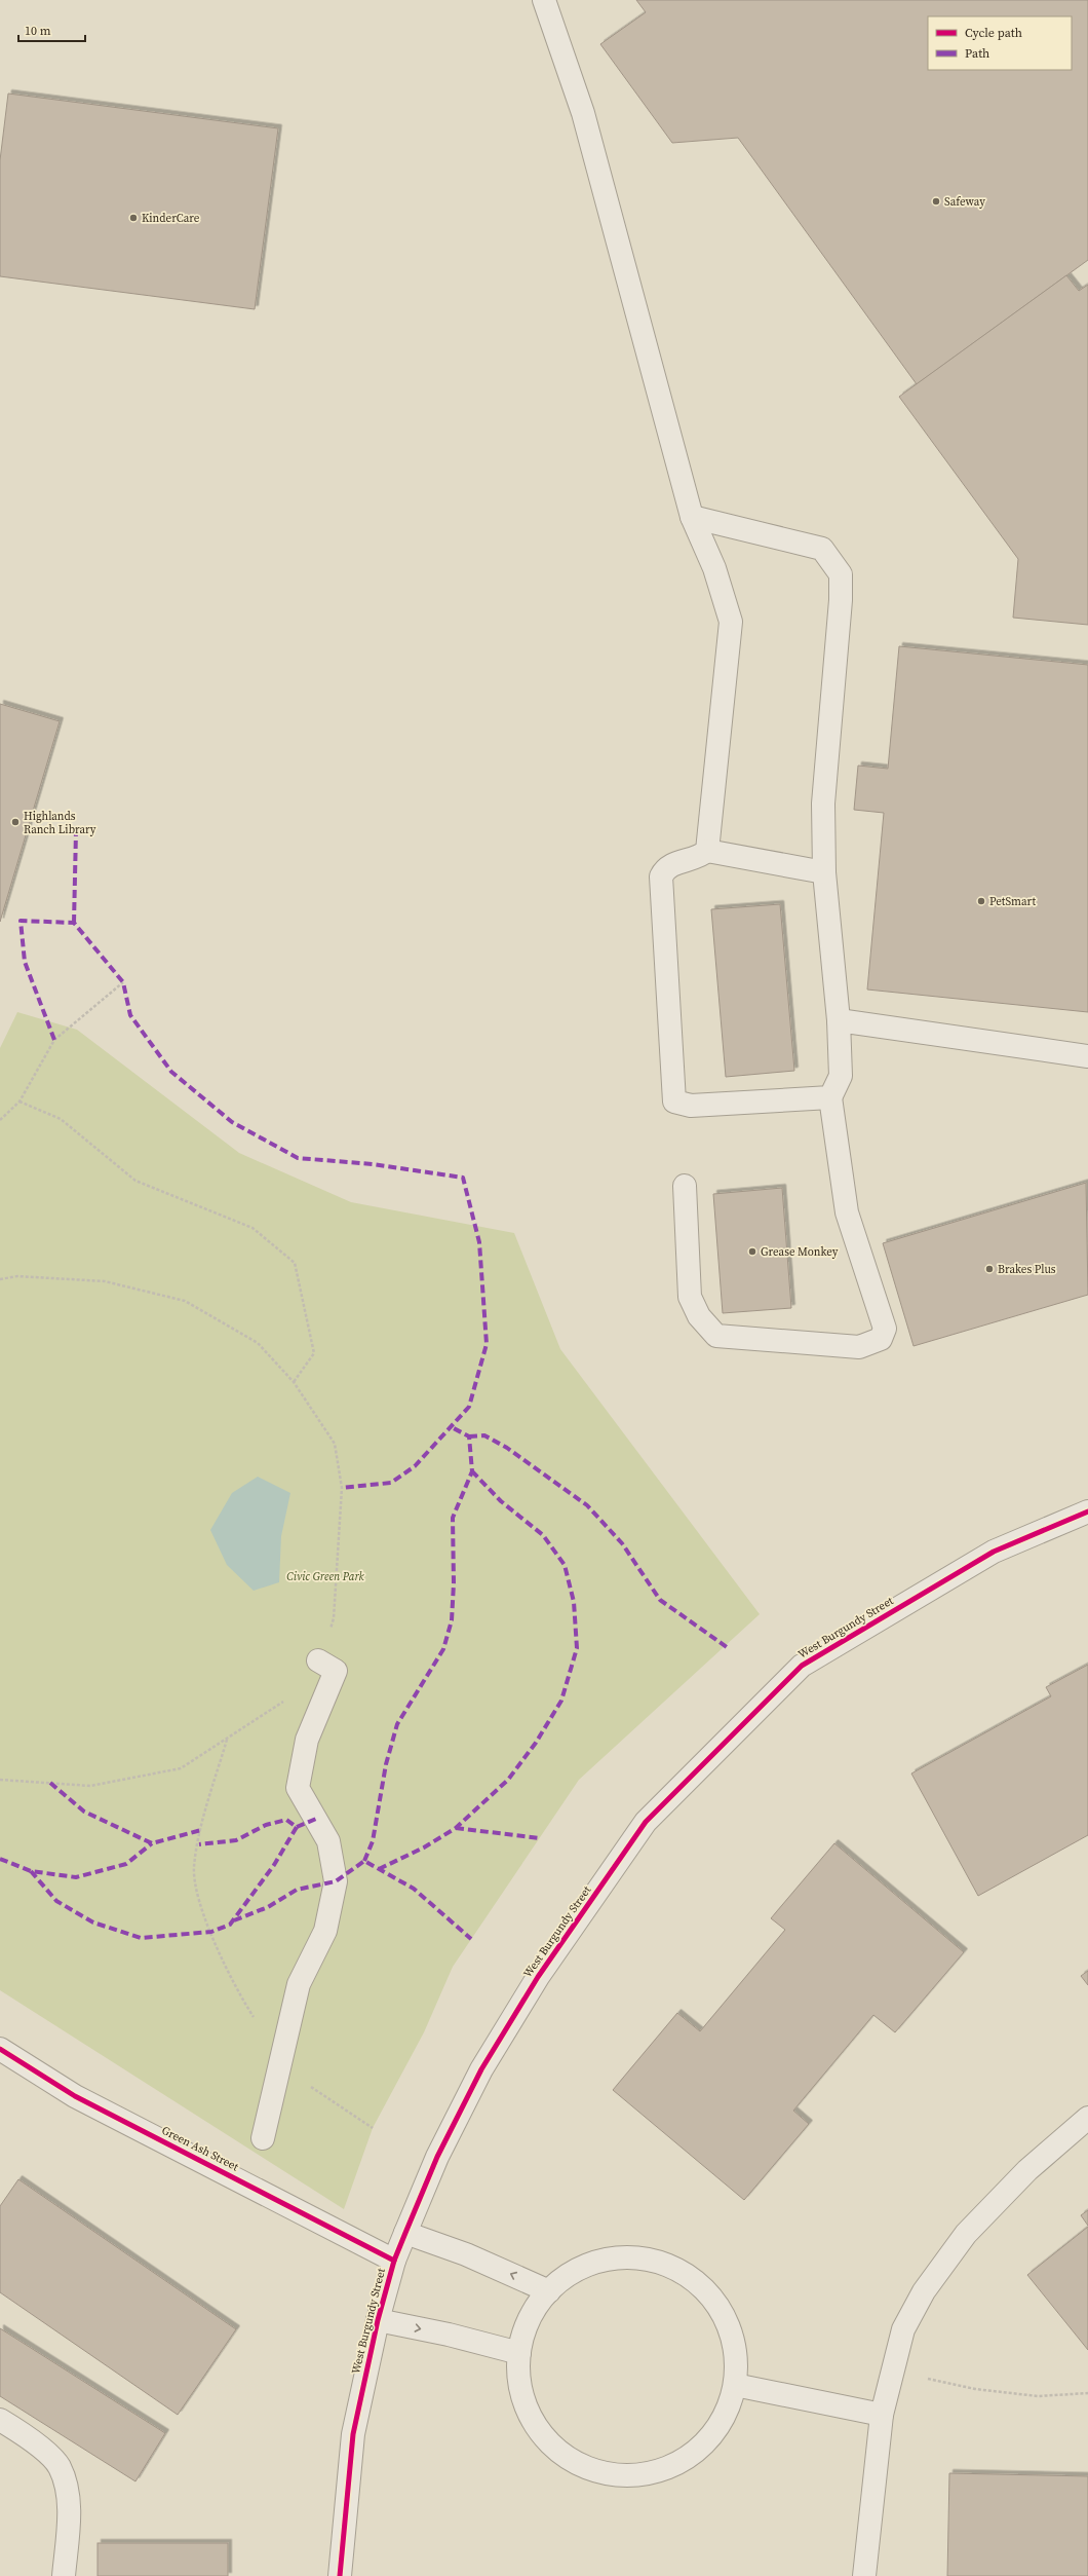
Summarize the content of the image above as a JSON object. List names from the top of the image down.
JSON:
{
  "streets": {
    "street": ["West Burgundy Street", "Green Ash Street"]
  },
  "crossings": [
    ["West Burgundy Street", "Green Ash Street"]
  ],
  "parks": ["Civic Green Park"],
  "places": [
    "Safeway",
    "KinderCare",
    "Highlands Ranch Library",
    "PetSmart",
    "Grease Monkey",
    "Brakes Plus"
  ],
  "legend": ["Cycle path", "Path"],
  "scale_bar": "10 m"
}
